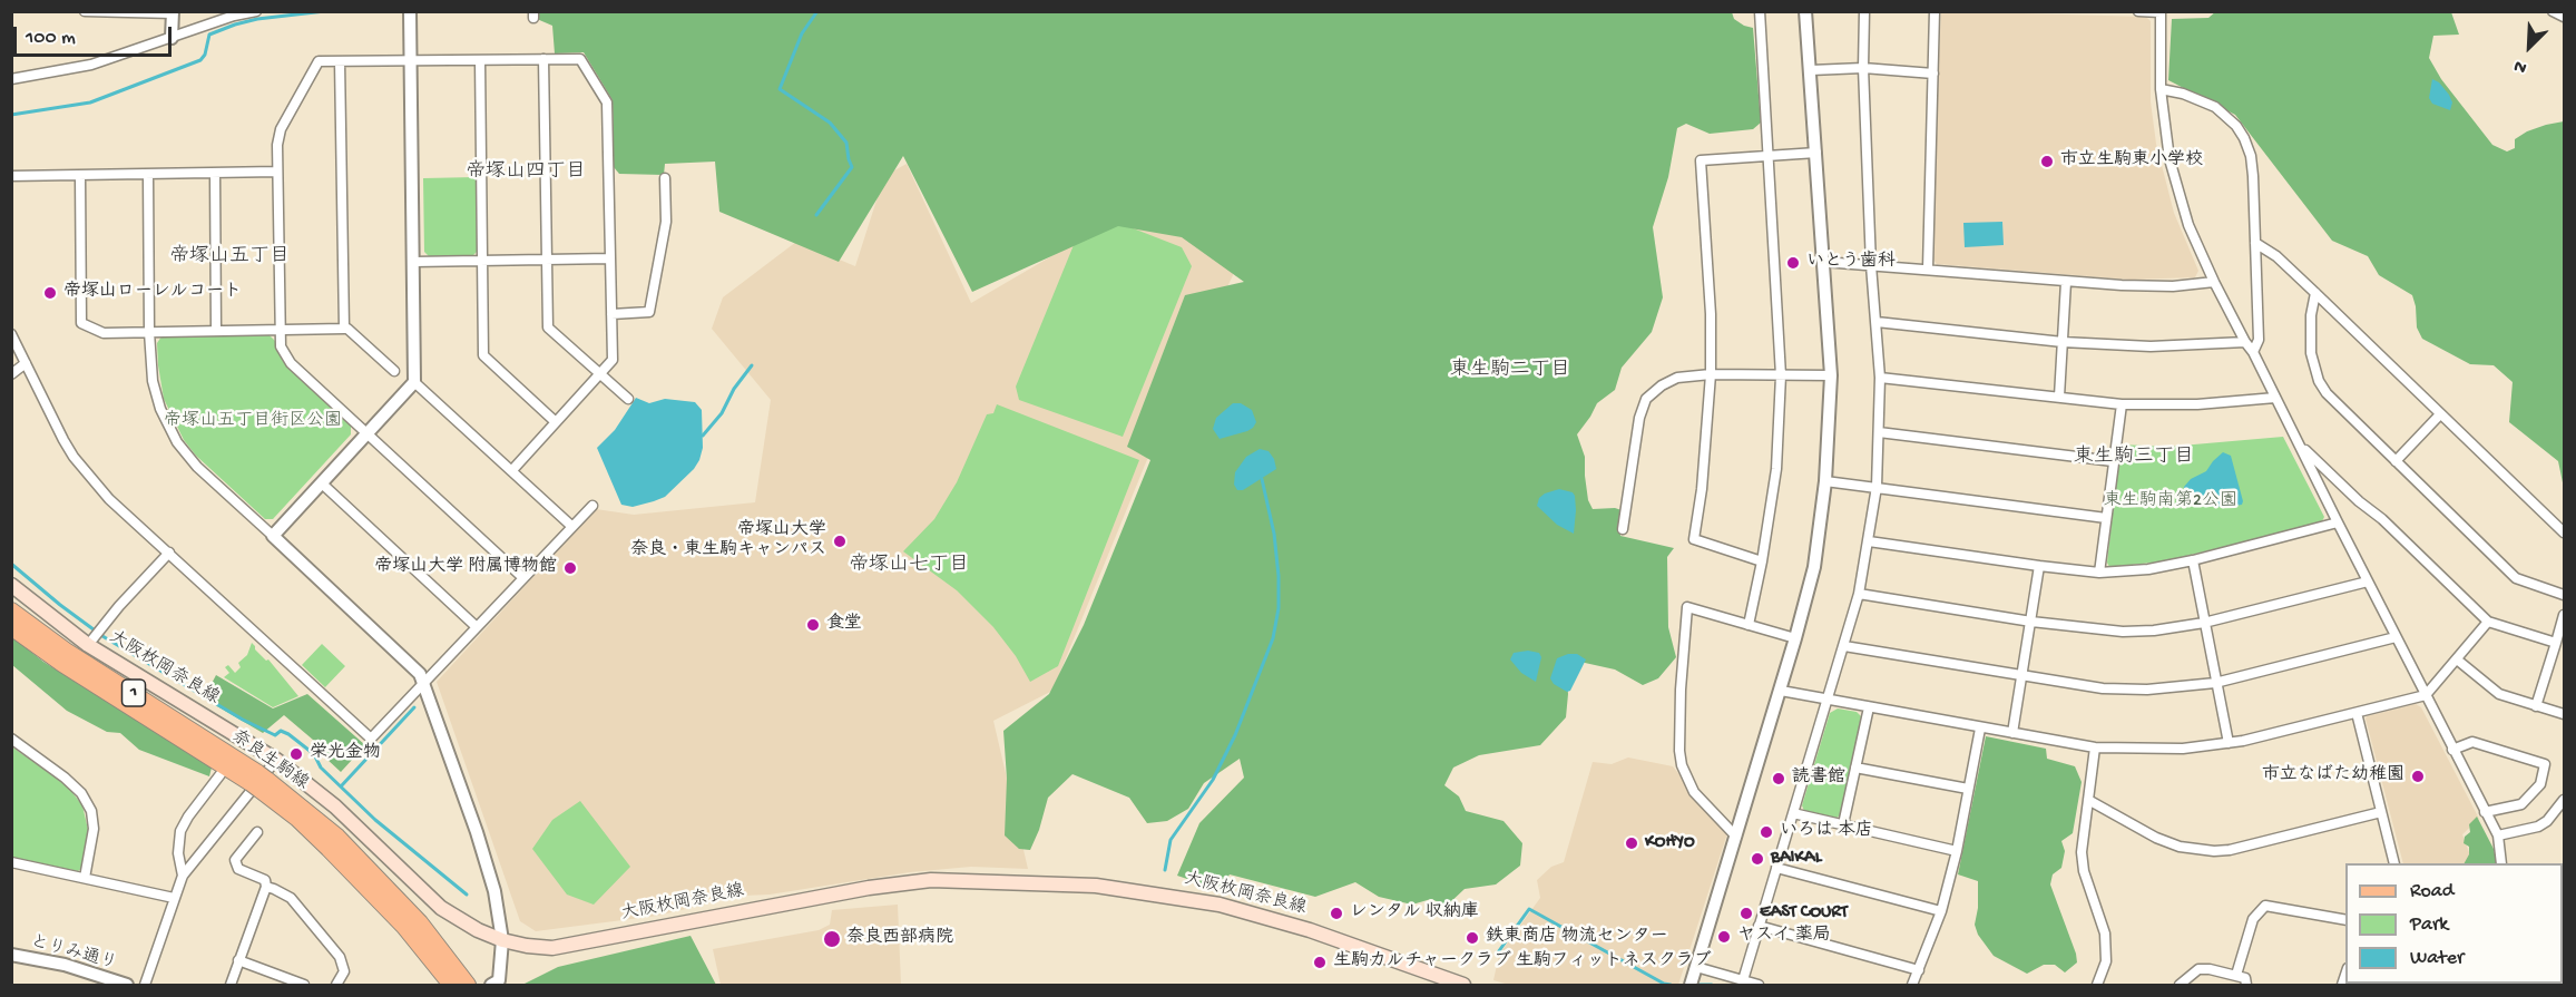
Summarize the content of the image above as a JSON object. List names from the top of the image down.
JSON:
{
  "streets": {
    "main road": ["大阪枚岡奈良線", "1", "奈良生駒線"],
    "street": ["とりみ通り"]
  },
  "districts": [
    "帝塚山四丁目",
    "帝塚山五丁目",
    "東生駒二丁目",
    "東生駒三丁目",
    "帝塚山七丁目"
  ],
  "parks": ["帝塚山五丁目街区公園", "東生駒南第2公園"],
  "places": [
    "市立生駒東小学校",
    "いとう歯科",
    "帝塚山ローレルコート",
    "帝塚山大学 奈良・東生駒キャンパス",
    "帝塚山大学 附属博物館",
    "食堂",
    "栄光金物",
    "市立なばた幼稚園",
    "読書館",
    "いろは 本店",
    "KOHYO",
    "BAIKAL",
    "レンタル 収納庫",
    "EAST COURT",
    "ヤスイ 薬局",
    "鉄東商店 物流センター",
    "奈良西部病院",
    "生駒カルチャークラブ 生駒フィットネスクラブ"
  ],
  "legend": ["Road", "Park", "Water"],
  "scale_bar": "100 m",
  "north": "bottom left"
}
